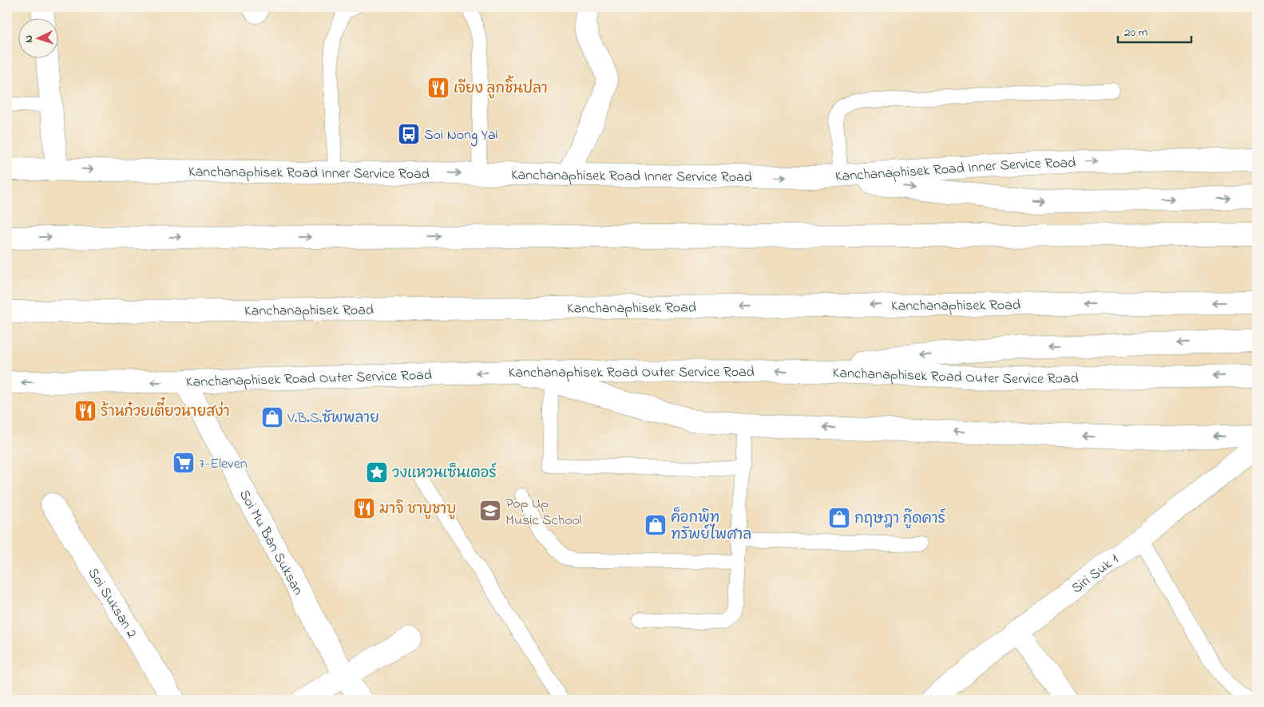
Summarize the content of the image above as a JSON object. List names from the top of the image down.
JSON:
{
  "streets": {
    "main road": [
      "Kanchanaphisek Road Inner Service Road",
      "Kanchanaphisek Road",
      "Kanchanaphisek Road Outer Service Road",
      "Soi Mu Ban Suksan",
      "Siri Suk 1",
      "Soi Suksan 2"
    ]
  },
  "crossings": [
    ["Kanchanaphisek Road Outer Service Road", "Soi Mu Ban Suksan"]
  ],
  "places": {
    "restaurant": ["เจียง ลูกชิ้นปลา", "ร้านก๋วยเตี๋ยวนายสง่า", "มาจิ ชาบูชาบู"],
    "bus stop": ["Soi Nong Yai"],
    "shop": ["V.B.S.ซัพพลาย", "กฤษฎา กู๊ดคาร์", "ค็อกพิท ทรัพย์ไพศาล"],
    "supermarket": ["7-Eleven"],
    "place": ["วงแหวนเซ็นเตอร์"],
    "school or university": ["Pop Up Music School"]
  },
  "scale_bar": "20 m",
  "north": "left"
}
